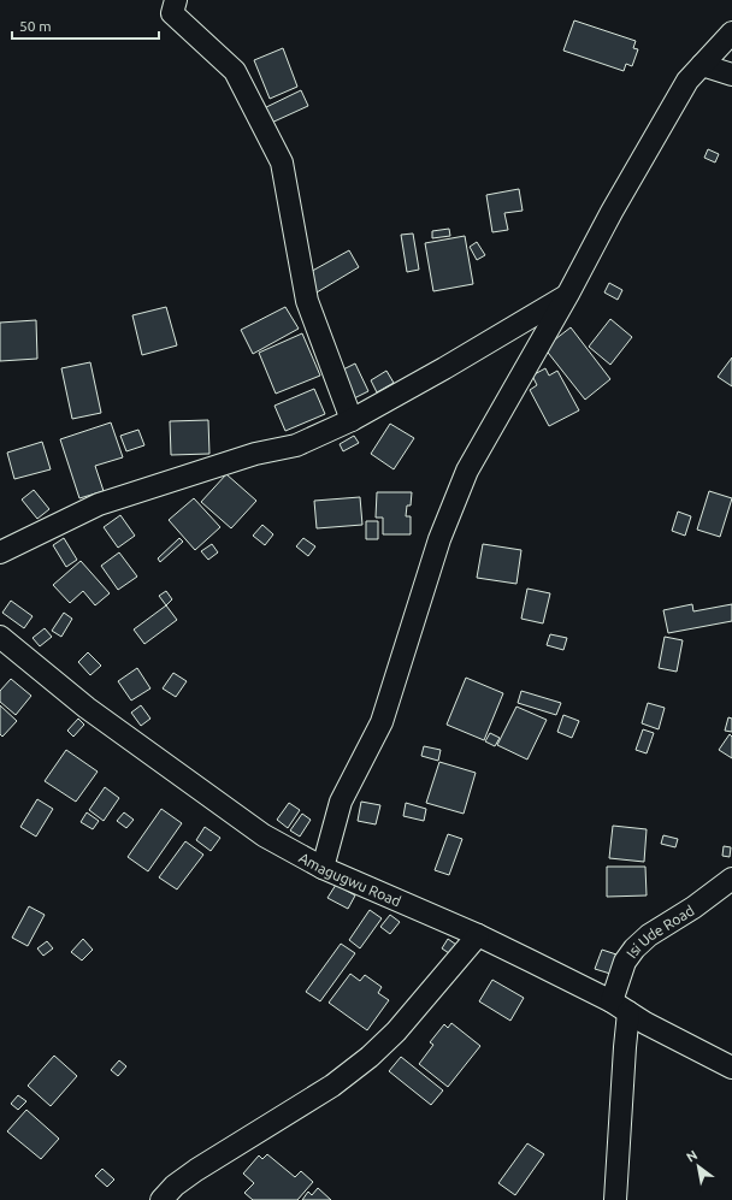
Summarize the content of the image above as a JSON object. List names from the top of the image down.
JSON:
{
  "streets": {
    "street": ["Amagugwu Road", "Isi Ude Road"]
  },
  "crossings": [
    ["Amagugwu Road", "Isi Ude Road"]
  ],
  "scale_bar": "50 m",
  "north": "top left"
}
